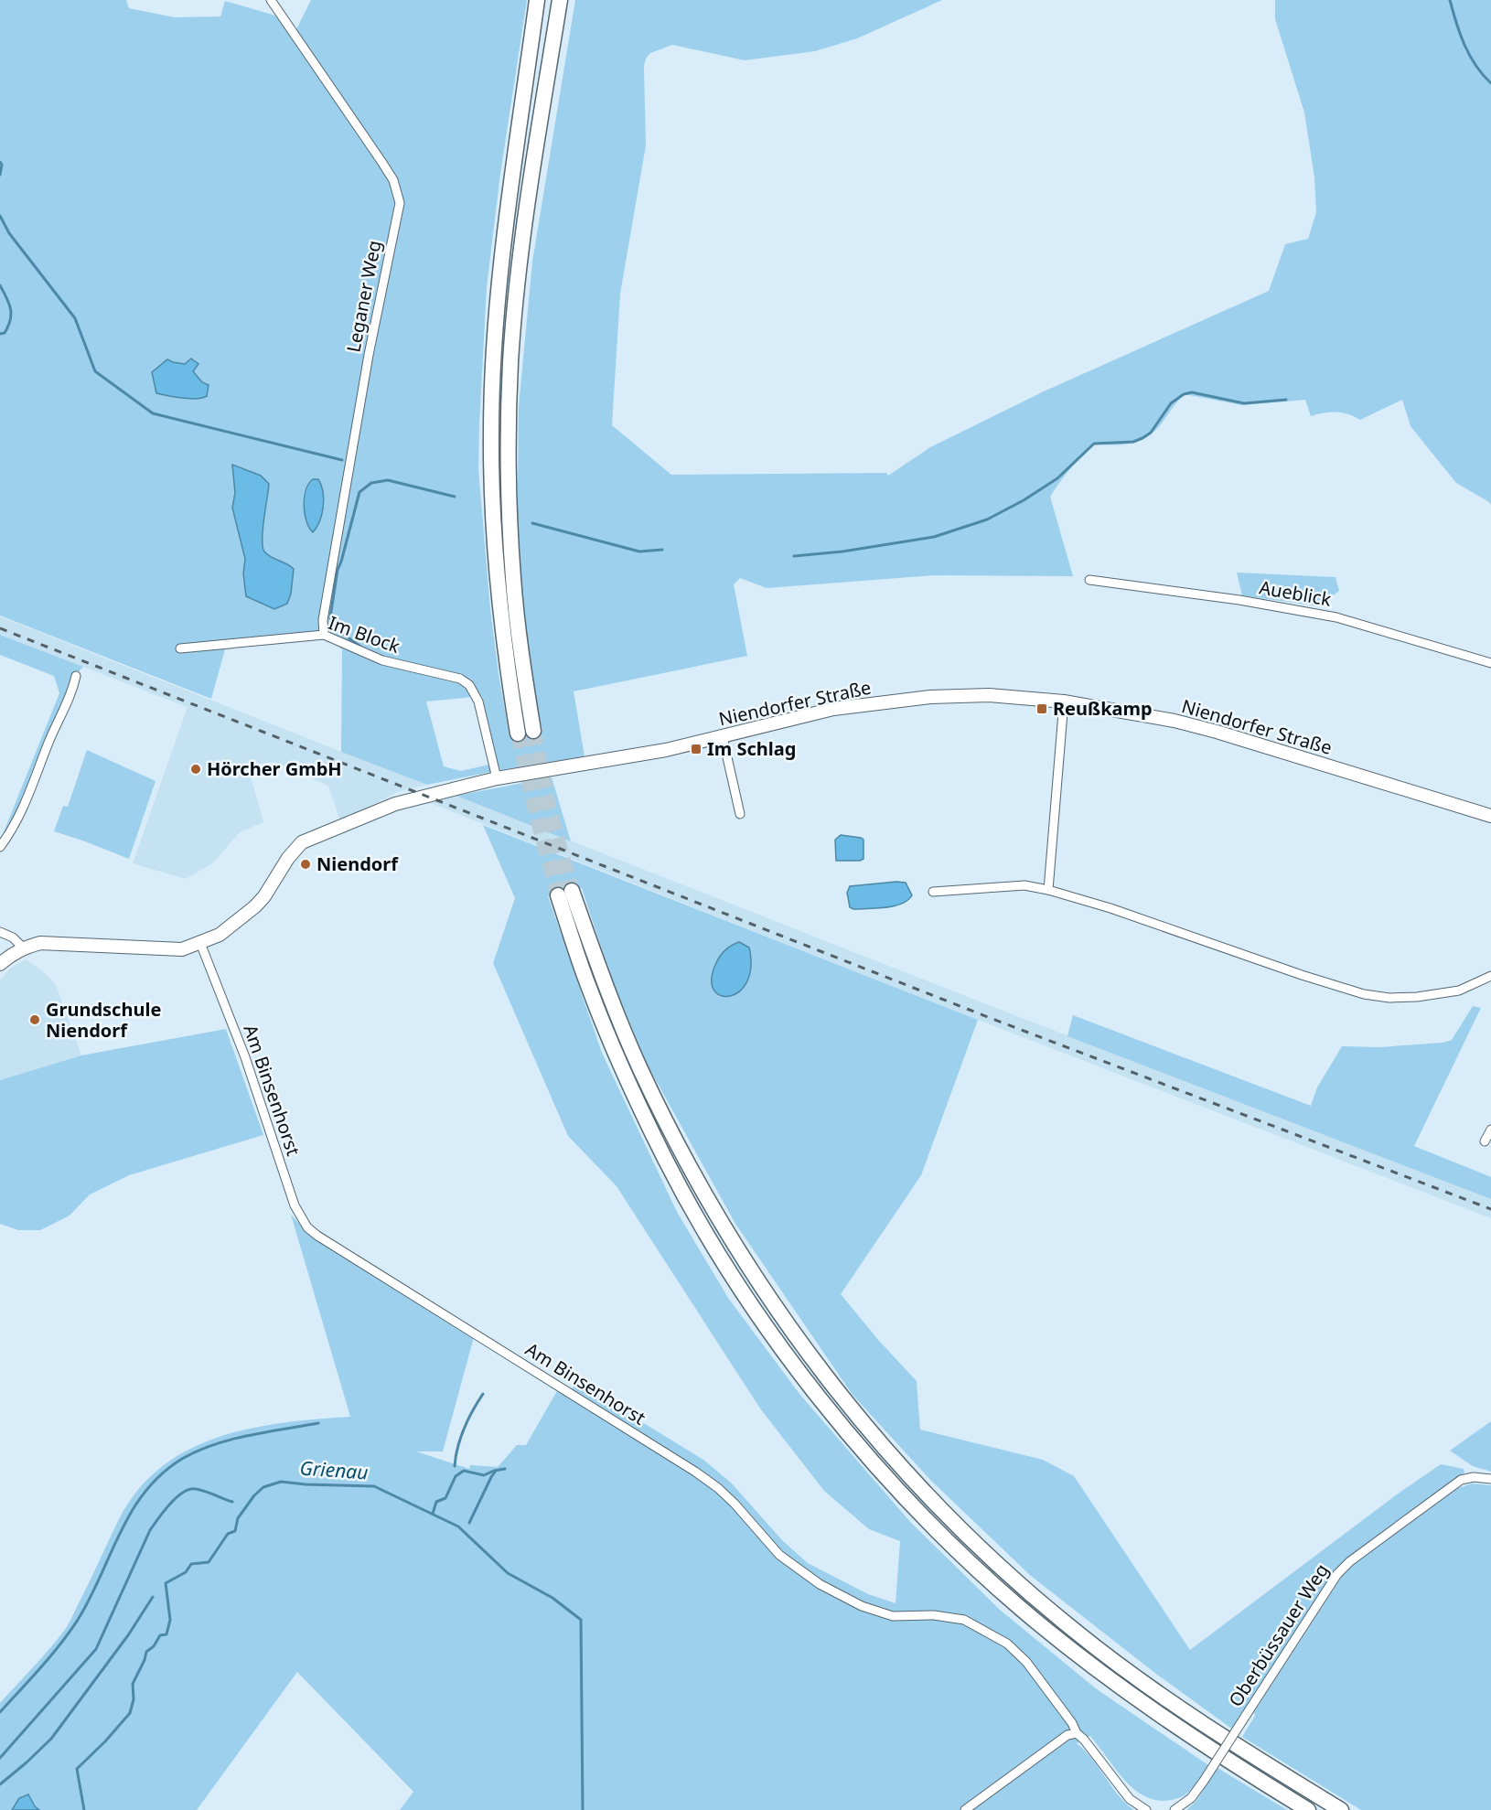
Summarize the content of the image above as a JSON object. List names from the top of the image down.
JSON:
{
  "streets": {
    "main road": ["Niendorfer Straße"],
    "street": [
      "Leganer Weg",
      "Aueblick",
      "Im Block",
      "Am Binsenhorst",
      "Oberbüssauer Weg"
    ]
  },
  "crossings": [
    ["Leganer Weg", "Im Block"],
    ["Im Block", "Niendorfer Straße"],
    ["Niendorfer Straße", "Am Binsenhorst"]
  ],
  "water": ["Grienau"],
  "places": {
    "transit": ["Reußkamp", "Im Schlag"],
    "other": ["Hörcher GmbH", "Niendorf", "Grundschule Niendorf"]
  }
}
